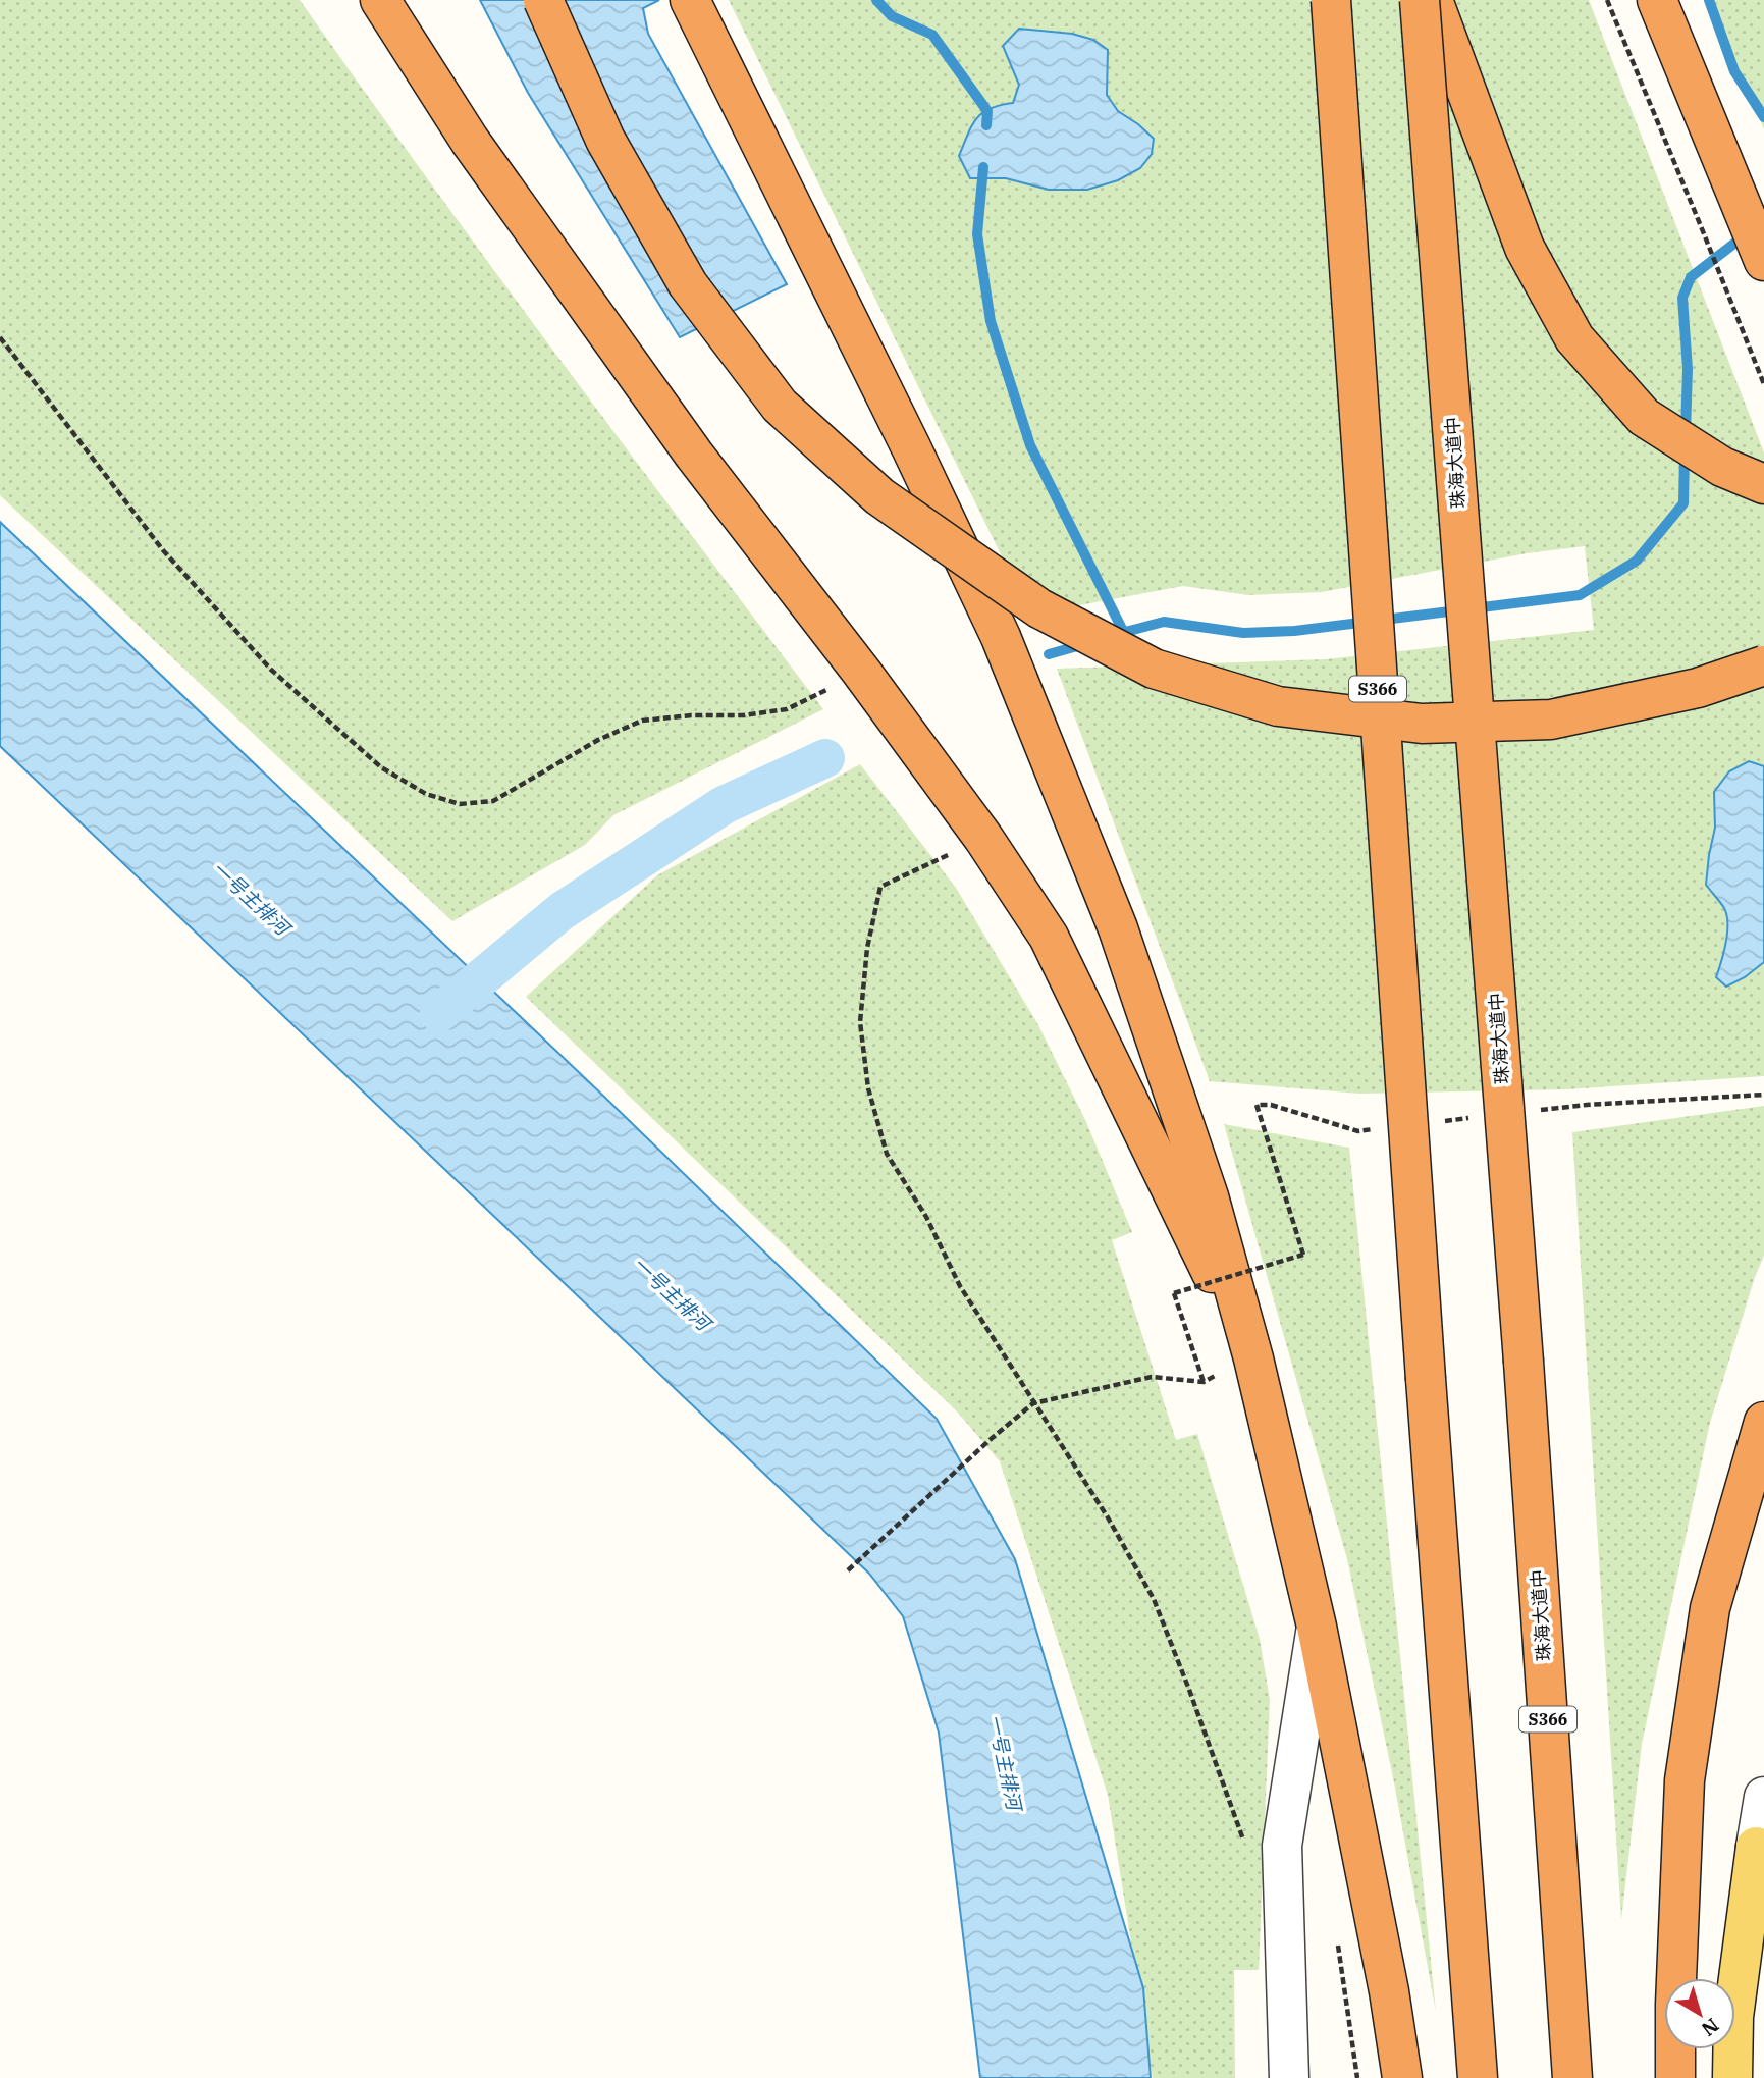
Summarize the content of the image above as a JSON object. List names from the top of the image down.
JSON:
{
  "streets": {
    "highway": ["珠海大道中", "S366"]
  },
  "water": ["一号主排河"],
  "north": "bottom right"
}
